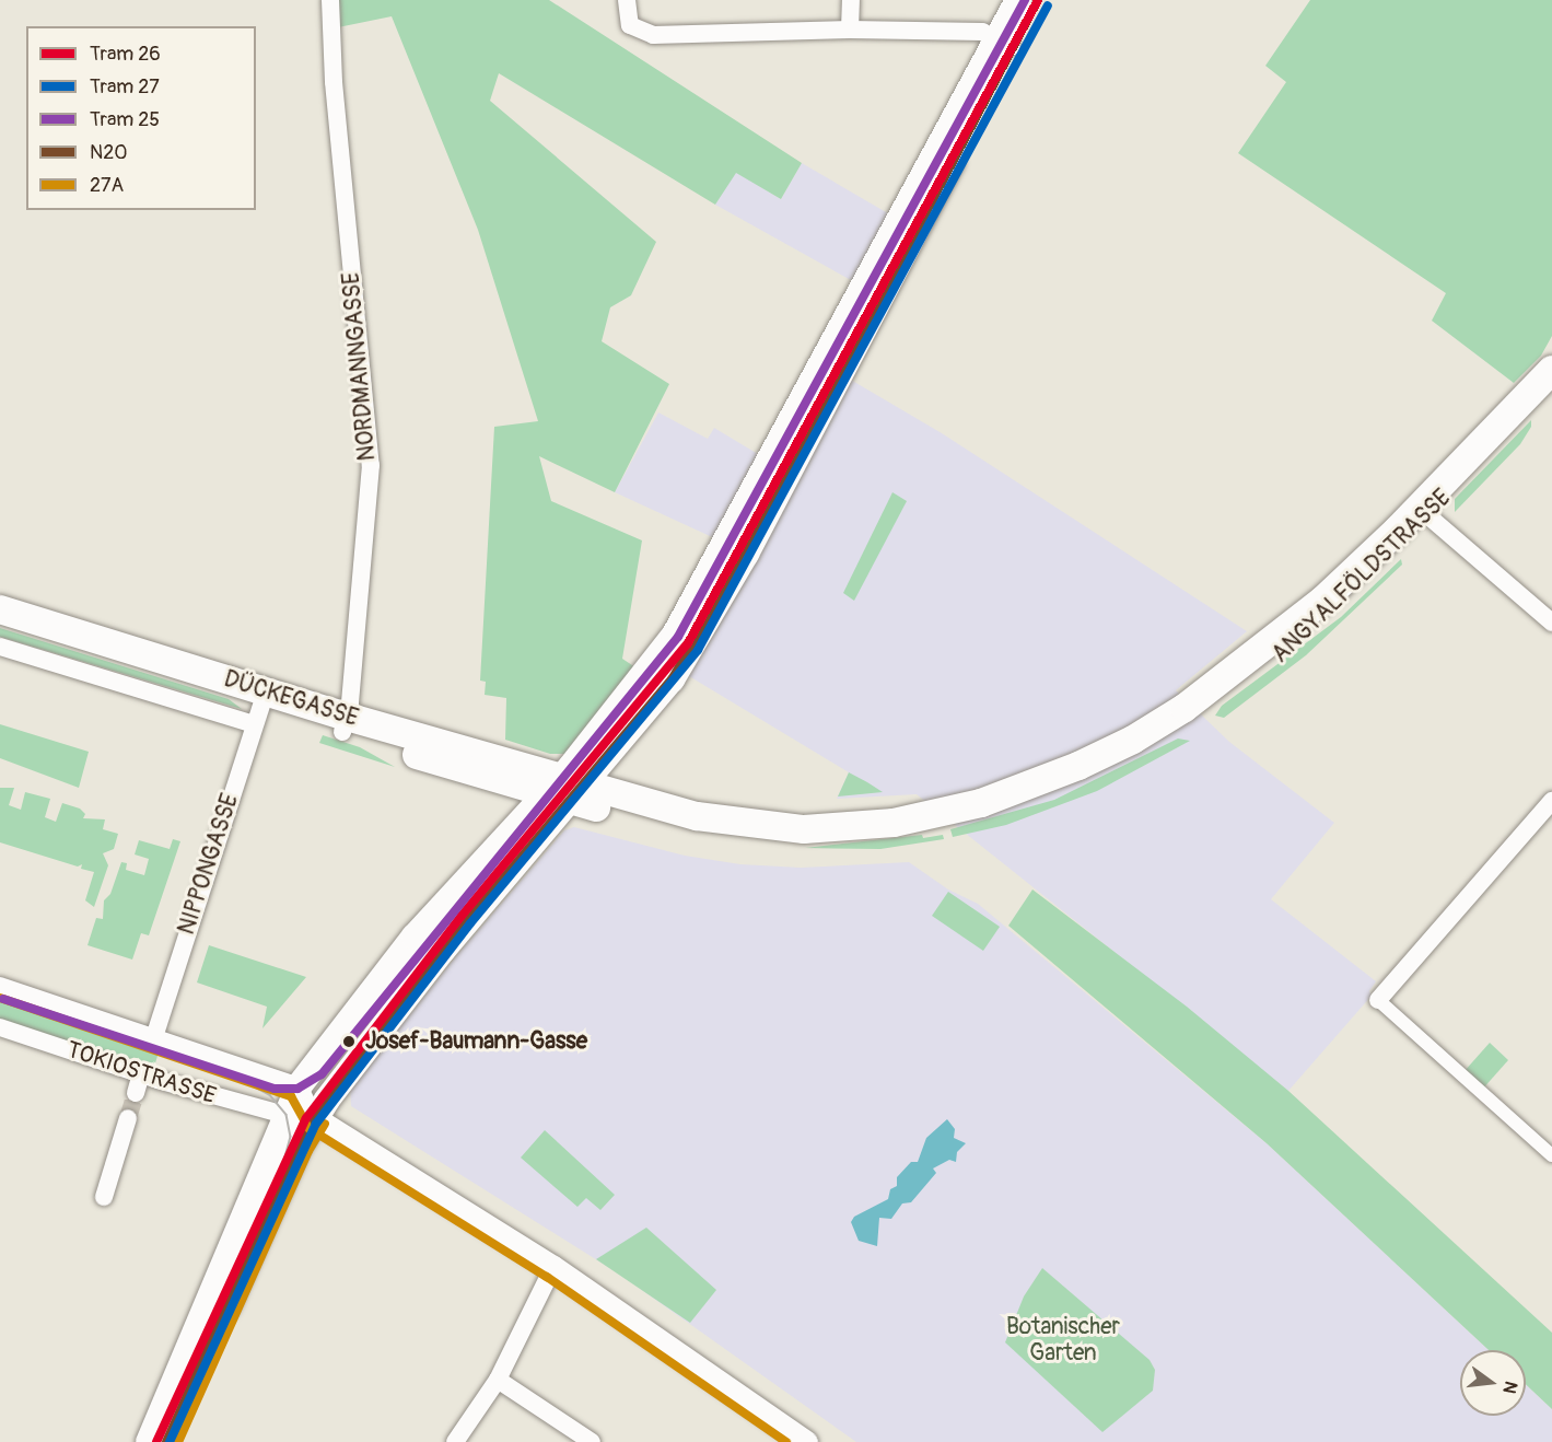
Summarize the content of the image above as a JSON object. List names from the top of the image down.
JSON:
{
  "streets": {
    "main road": ["ANGYALFÖLDSTRASSE", "DÜCKEGASSE"],
    "street": ["NORDMANNGASSE", "NIPPONGASSE", "TOKIOSTRASSE"]
  },
  "crossings": [
    ["NORDMANNGASSE", "DÜCKEGASSE"],
    ["ANGYALFÖLDSTRASSE", "DÜCKEGASSE"],
    ["DÜCKEGASSE", "NIPPONGASSE"],
    ["NIPPONGASSE", "TOKIOSTRASSE"]
  ],
  "parks": ["Botanischer Garten"],
  "places": ["Josef-Baumann-Gasse"],
  "lines": [
    "tram line 26",
    "tram line 25",
    "transit line N20",
    "tram line 27",
    "transit line 27A"
  ],
  "legend": [
    "Tram 26",
    "Tram 27",
    "Tram 25",
    "N20",
    "27A"
  ],
  "north": "right"
}
